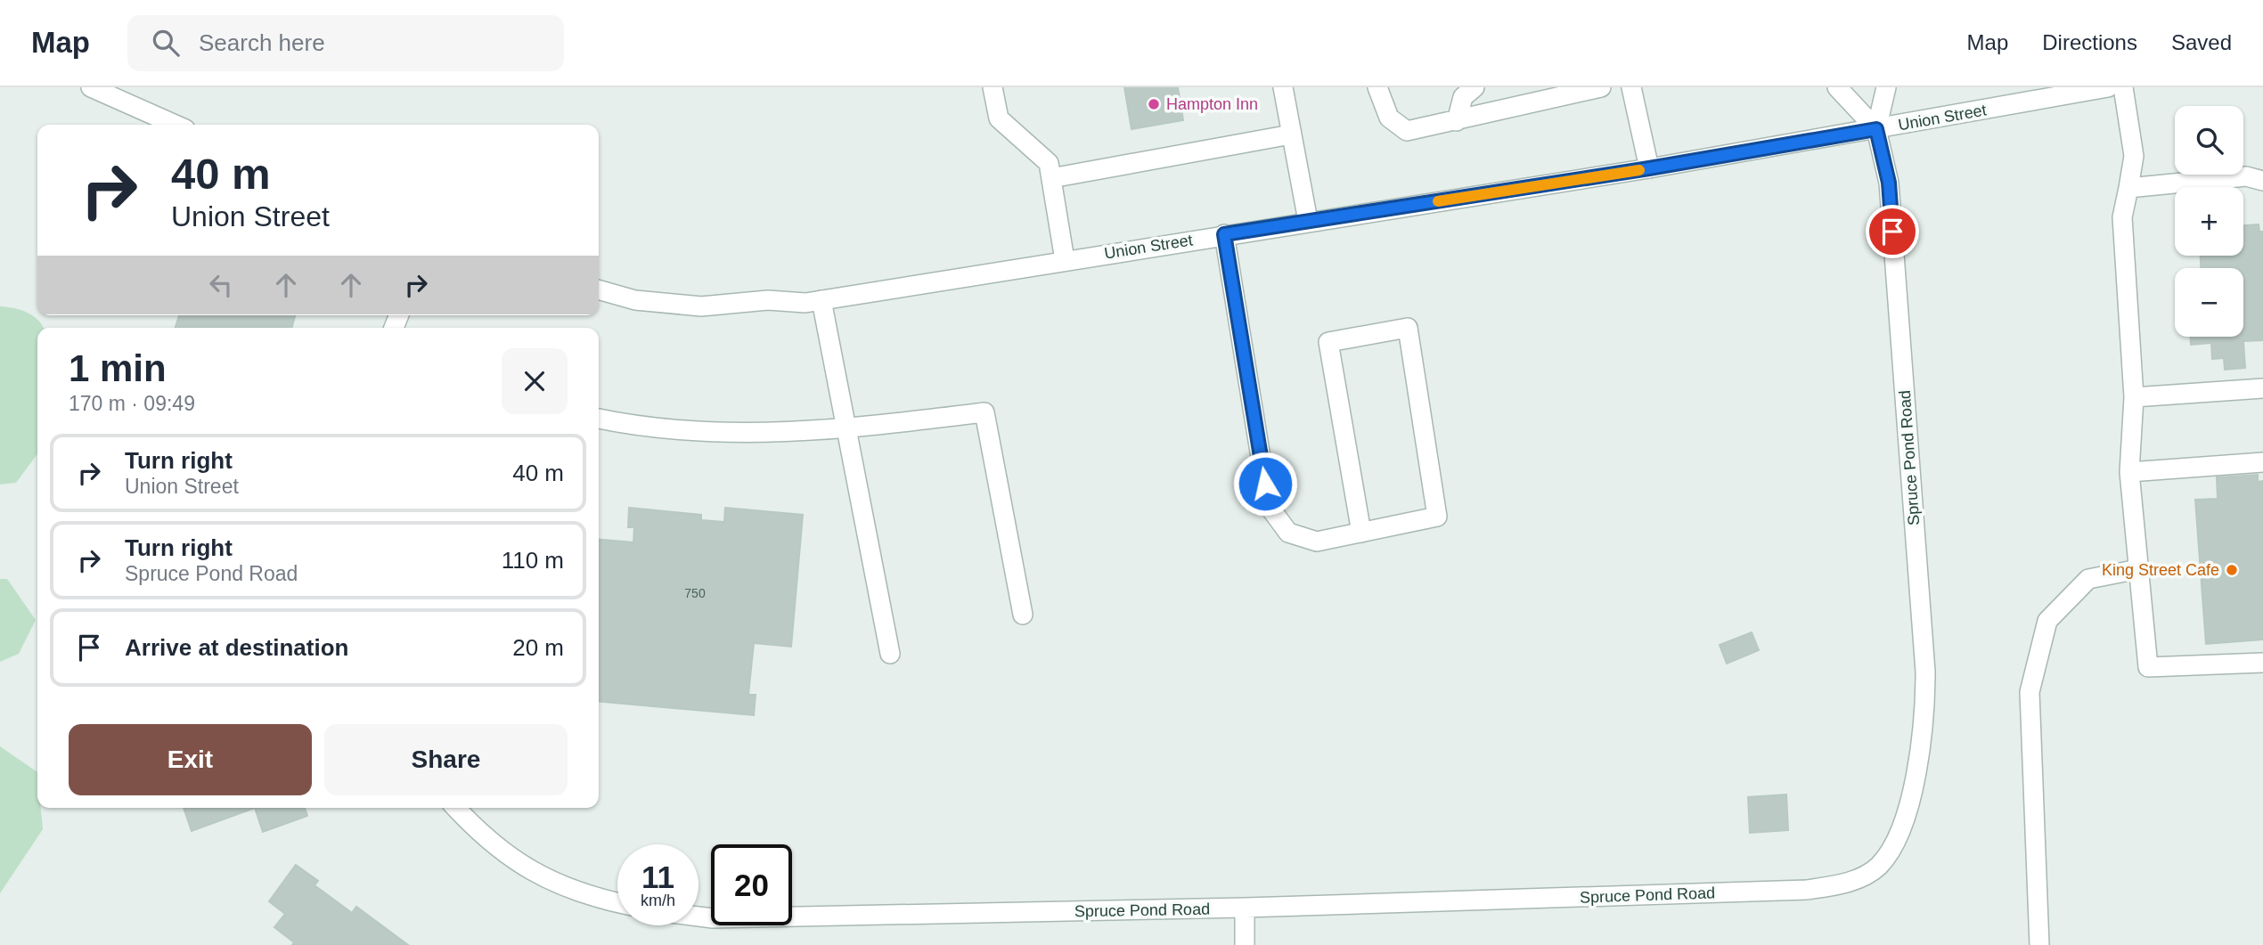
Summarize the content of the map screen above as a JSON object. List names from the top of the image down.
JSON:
{
  "streets": {
    "street": ["Union Street", "Spruce Pond Road"]
  },
  "crossings": [
    ["Union Street", "Spruce Pond Road"]
  ],
  "places": ["Hampton Inn", "King Street Cafe"],
  "house_numbers": ["750"],
  "page": {
    "header": "Map",
    "search": "Search here",
    "nav": ["Map", "Directions", "Saved"],
    "map_buttons": ["+", "−"],
    "turn": ["40 m", "Union Street"],
    "heading": ["1 min", "170 m · 09:49"],
    "list": [
      {
        "name": "Turn right",
        "note": "Union Street",
        "value": "40 m"
      },
      {
        "name": "Turn right",
        "note": "Spruce Pond Road",
        "value": "110 m"
      },
      {
        "name": "Arrive at destination",
        "value": "20 m"
      }
    ],
    "buttons": ["Exit", "Share"],
    "speed": "11 km/h",
    "limit": "20"
  }
}
